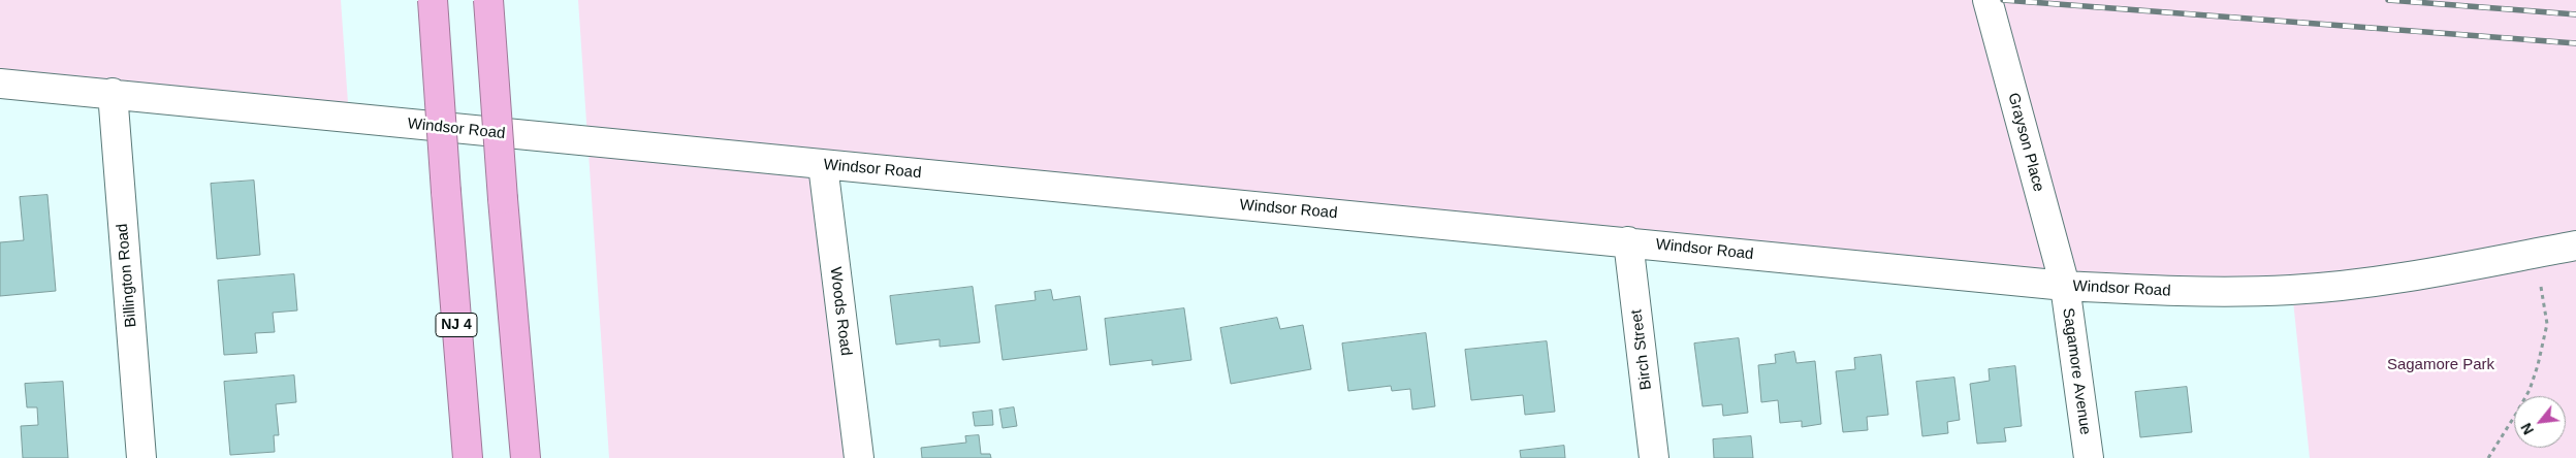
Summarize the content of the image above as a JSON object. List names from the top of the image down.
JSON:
{
  "streets": {
    "highway": ["NJ 4"],
    "street": [
      "Windsor Road",
      "Grayson Place",
      "Billington Road",
      "Woods Road",
      "Birch Street",
      "Sagamore Avenue"
    ]
  },
  "crossings": [
    ["Windsor Road", "Grayson Place"],
    ["Windsor Road", "Billington Road"],
    ["Windsor Road", "Woods Road"],
    ["Windsor Road", "Birch Street"],
    ["Windsor Road", "Sagamore Avenue"],
    ["Grayson Place", "Sagamore Avenue"]
  ],
  "parks": ["Sagamore Park"],
  "north": "bottom left"
}
